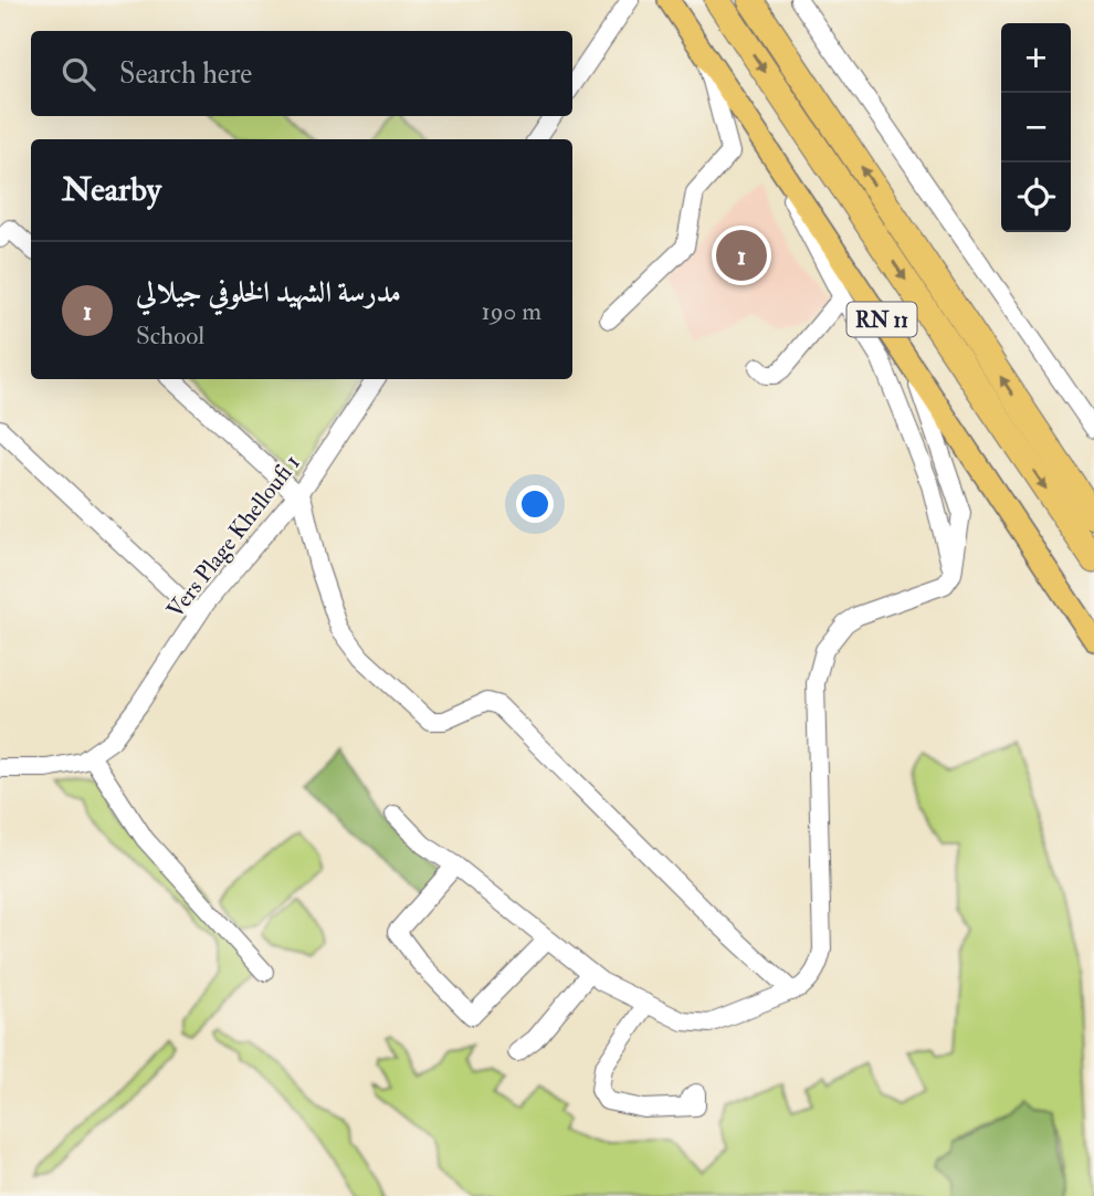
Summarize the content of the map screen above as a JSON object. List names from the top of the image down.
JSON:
{
  "streets": {
    "main road": ["RN 11"],
    "street": ["Vers Plage Khelloufi 1"]
  },
  "page": {
    "map_buttons": ["+", "−"],
    "search": "Search here",
    "heading": "Nearby",
    "pins": "1",
    "list": [
      {
        "mark": "1",
        "name": "مدرسة الشهيد الخلوفي جيلالي",
        "note": "School",
        "value": "190 m"
      }
    ]
  }
}
